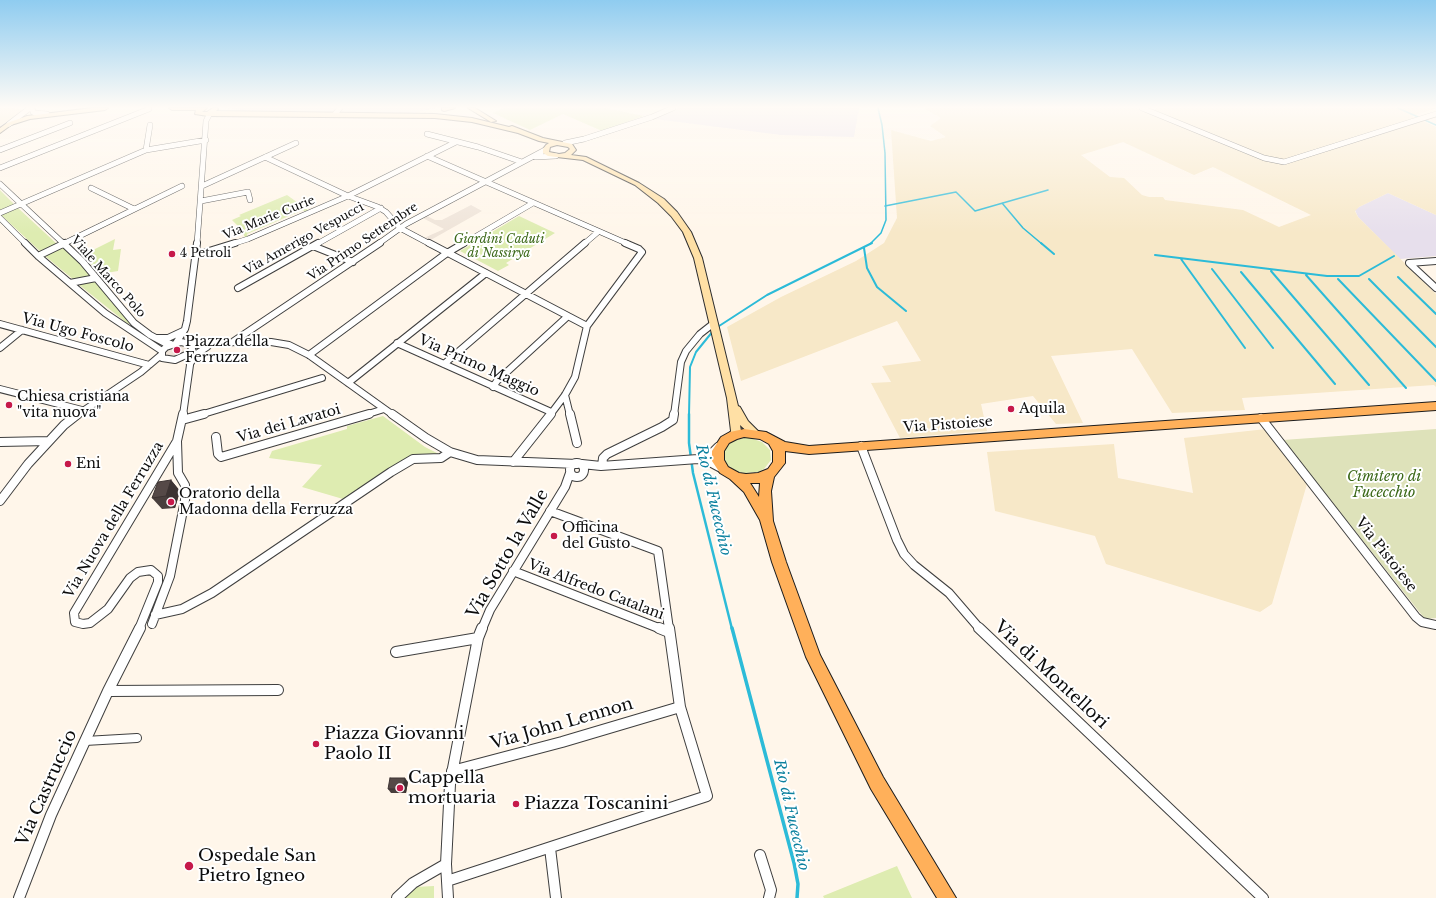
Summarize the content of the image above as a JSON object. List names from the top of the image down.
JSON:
{
  "streets": {
    "main road": ["Via Pistoiese"],
    "street": [
      "Via Marie Curie",
      "Via Amerigo Vespucci",
      "Via Primo Settembre",
      "Viale Marco Polo",
      "Via Ugo Foscolo",
      "Via Primo Maggio",
      "Via dei Lavatoi",
      "Via Nuova della Ferruzza",
      "Via Sotto la Valle",
      "Via Alfredo Catalani",
      "Via di Montellori",
      "Via John Lennon",
      "Via Castruccio"
    ]
  },
  "crossings": [
    ["Via Pistoiese", "Via di Montellori"],
    ["Via Nuova della Ferruzza", "Via Castruccio"],
    ["Via Sotto la Valle", "Via Alfredo Catalani"],
    ["Via Sotto la Valle", "Via John Lennon"]
  ],
  "water": ["Rio di Fucecchio"],
  "parks": ["Giardini Caduti di Nassirya", "Cimitero di Fucecchio"],
  "places": [
    "4 Petroli",
    "Piazza della Ferruzza",
    "Chiesa cristiana \"vita nuova\"",
    "Aquila",
    "Eni",
    "Oratorio della Madonna della Ferruzza",
    "Officina del Gusto",
    "Piazza Giovanni Paolo II",
    "Cappella mortuaria",
    "Piazza Toscanini",
    "Ospedale San Pietro Igneo"
  ]
}
